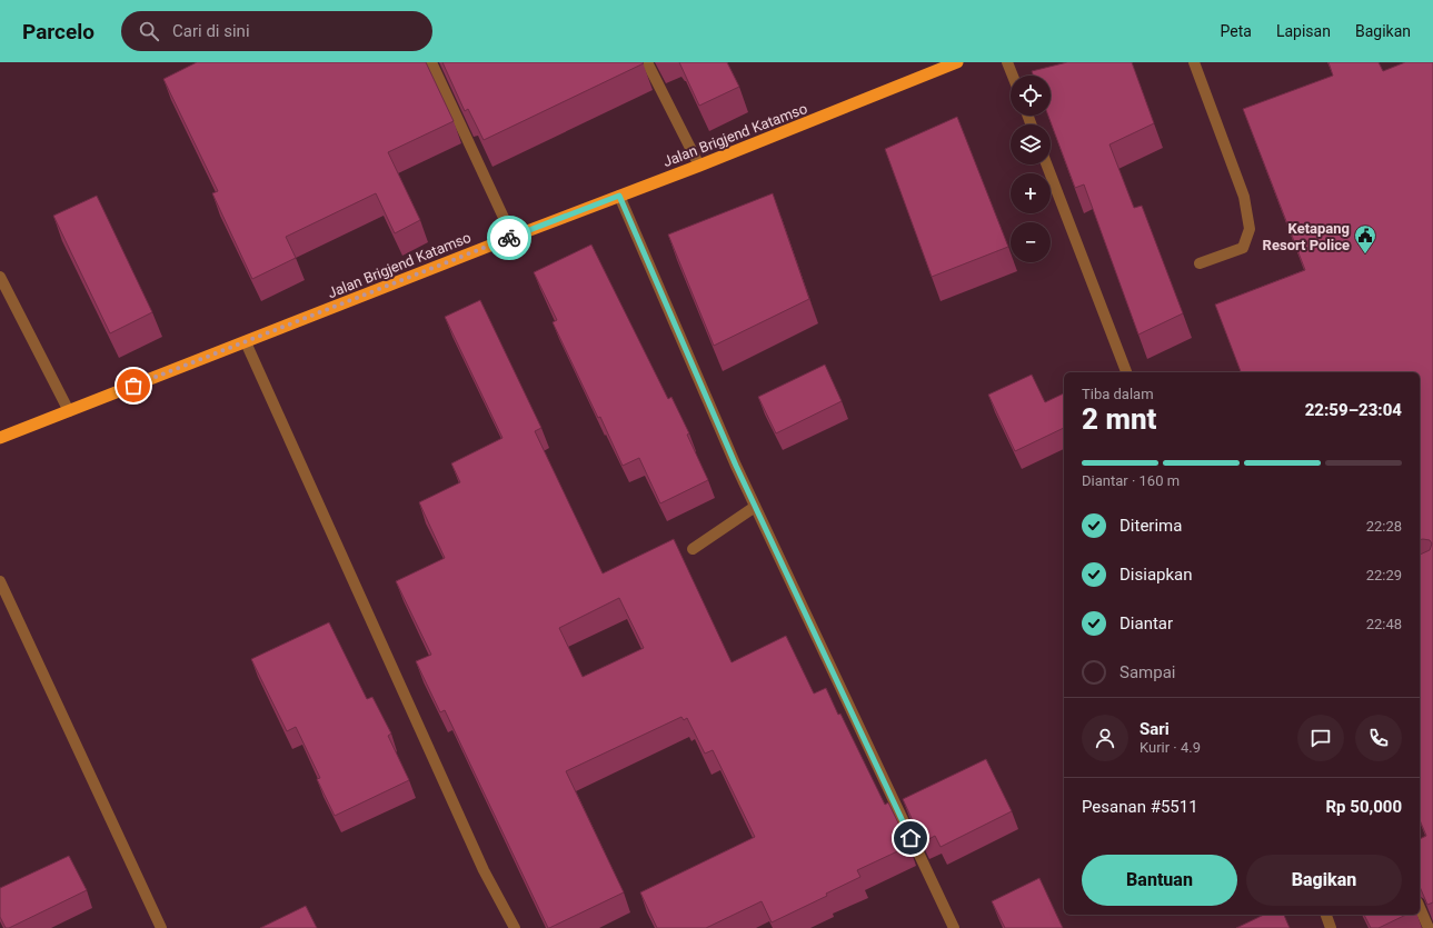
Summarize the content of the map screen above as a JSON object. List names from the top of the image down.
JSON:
{
  "streets": {
    "highway": ["Jalan Brigjend Katamso"]
  },
  "places": {
    "public building": ["Ketapang Resort Police"]
  },
  "page": {
    "header": "Parcelo",
    "search": "Cari di sini",
    "nav": ["Peta", "Lapisan", "Bagikan"],
    "map_buttons": ["+", "−"],
    "heading": ["2 mnt", "Tiba dalam", "22:59–23:04"],
    "panel": [
      "Sari",
      "Kurir · 4.9",
      "Pesanan #5511",
      "Rp 50,000"
    ],
    "bar": "Diantar · 160 m",
    "list": [
      ["Diterima", "22:28"],
      ["Disiapkan", "22:29"],
      ["Diantar", "22:48"],
      "Sampai"
    ],
    "buttons": ["Bantuan", "Bagikan"]
  }
}
